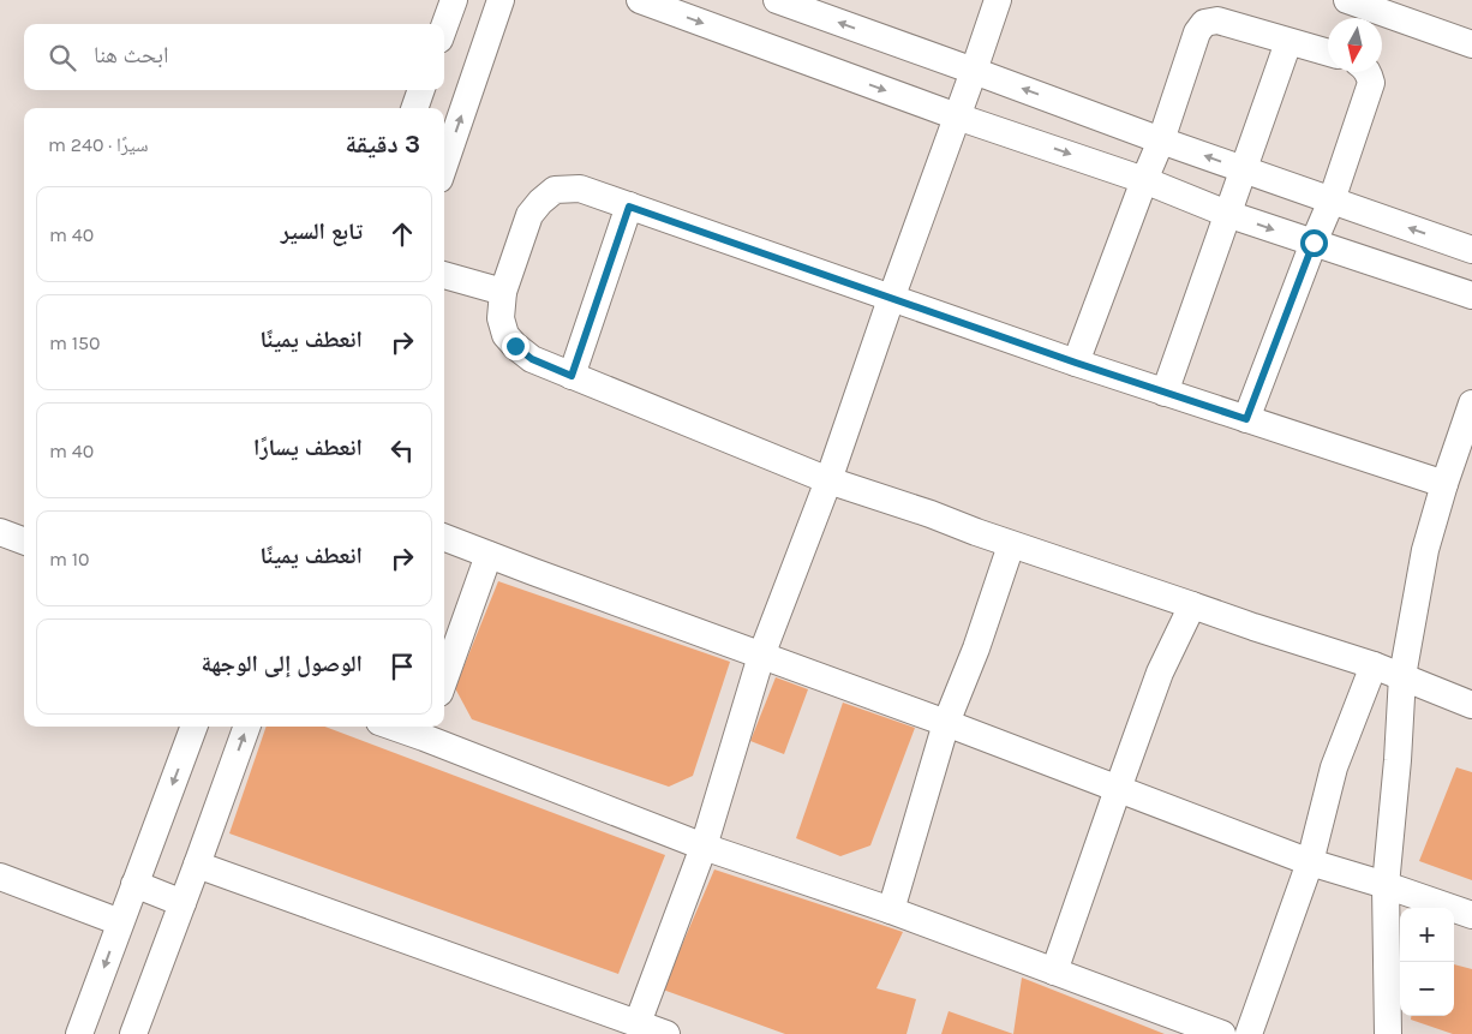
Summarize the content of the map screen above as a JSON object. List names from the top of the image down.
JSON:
{
  "north": "bottom",
  "page": {
    "search": "ابحث هنا",
    "heading": ["3 دقيقة", "سيرًا · 240 m"],
    "list": [
      ["تابع السير", "40 m"],
      ["انعطف يمينًا", "150 m"],
      ["انعطف يسارًا", "40 m"],
      ["انعطف يمينًا", "10 m"],
      "الوصول إلى الوجهة"
    ],
    "map_buttons": ["+", "−"]
  }
}
